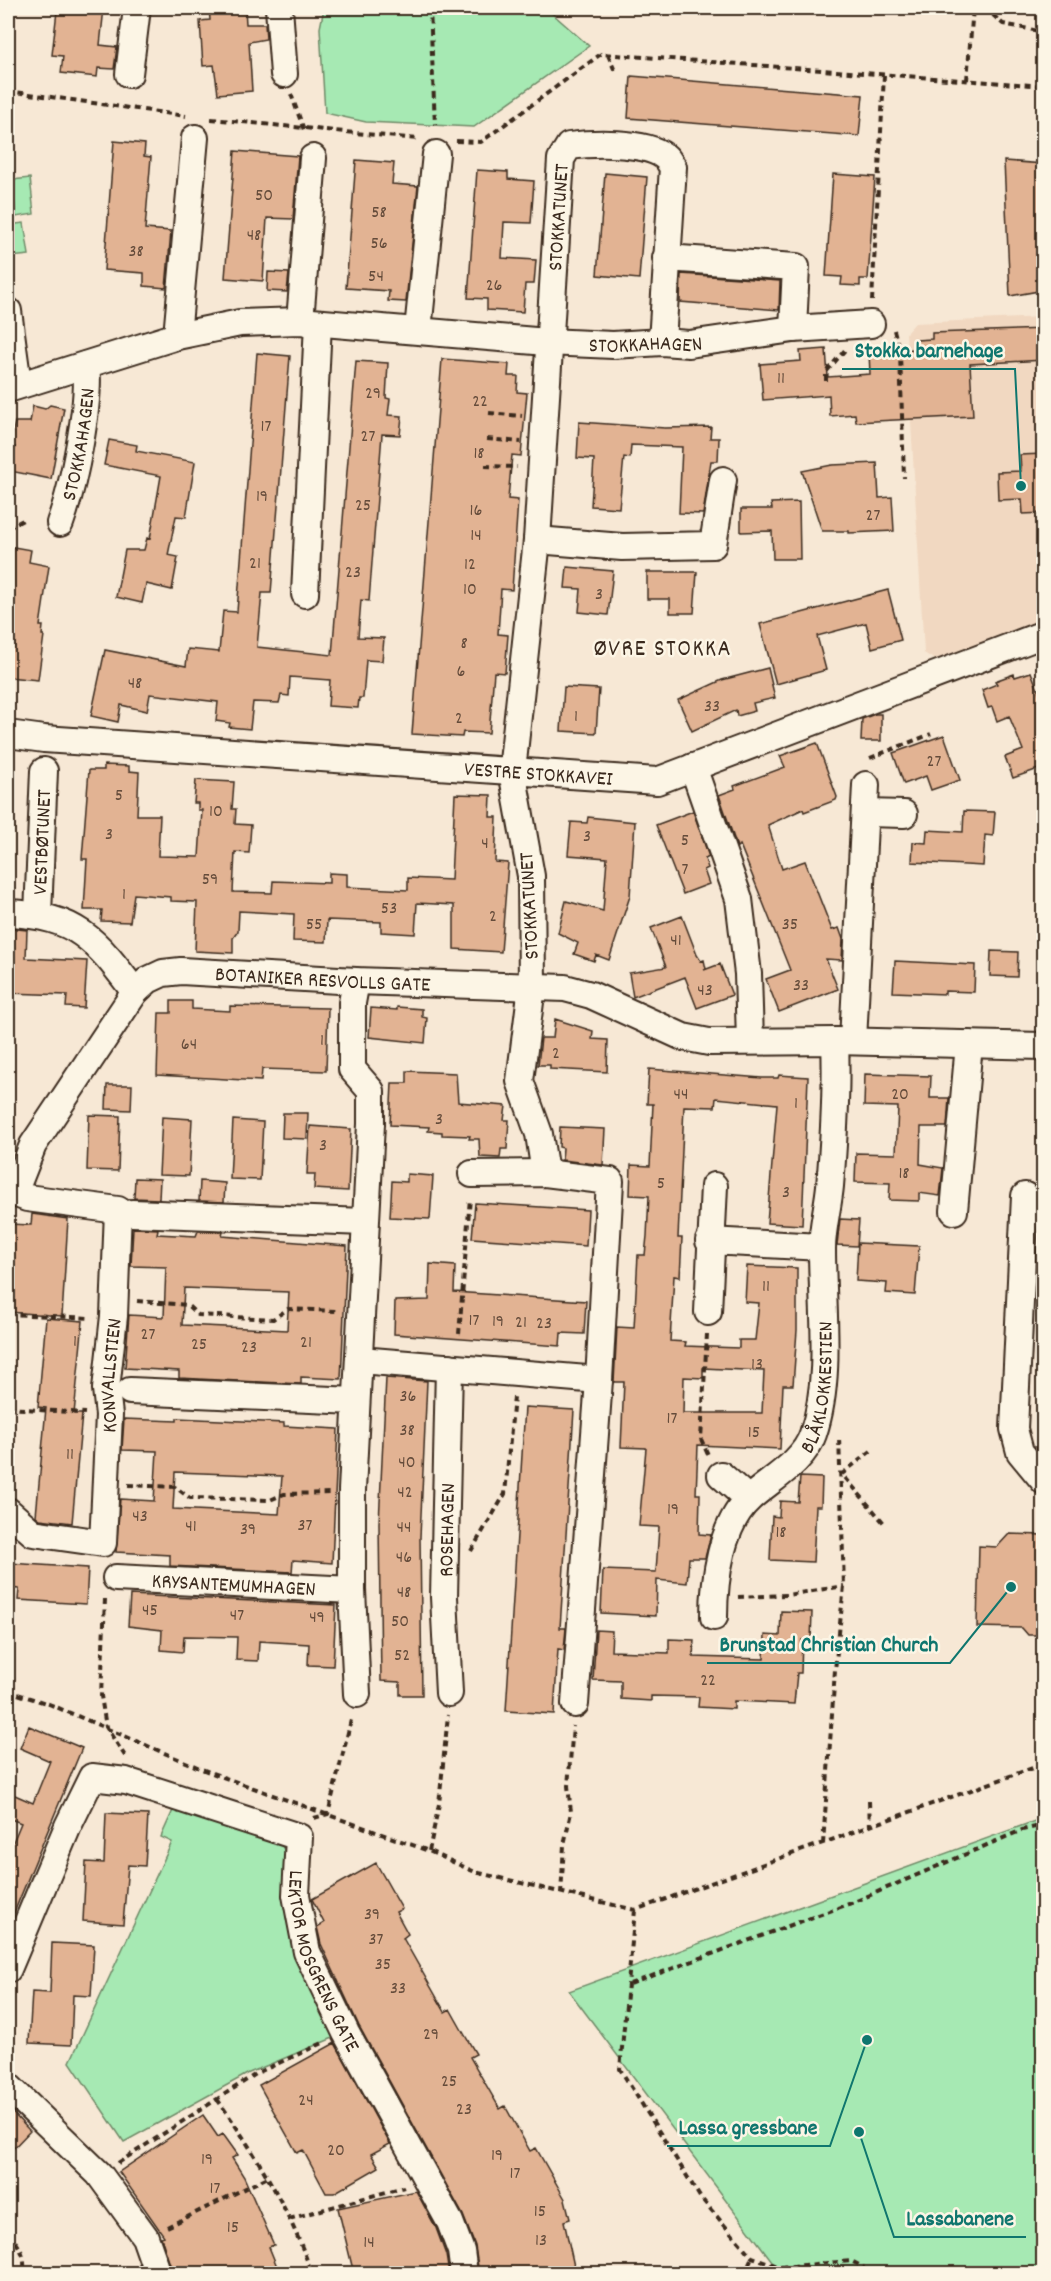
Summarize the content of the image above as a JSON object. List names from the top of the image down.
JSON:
{
  "streets": {
    "street": [
      "STOKKATUNET",
      "STOKKAHAGEN",
      "VESTRE STOKKAVEI",
      "VESTBØTUNET",
      "BOTANIKER RESVOLLS GATE",
      "KONVALLSTIEN",
      "BLÅKLOKKESTIEN",
      "ROSEHAGEN",
      "KRYSANTEMUMHAGEN",
      "LEKTOR MOSGRENS GATE"
    ]
  },
  "crossings": [
    ["STOKKATUNET", "STOKKAHAGEN"],
    ["STOKKATUNET", "VESTRE STOKKAVEI"],
    ["STOKKATUNET", "BOTANIKER RESVOLLS GATE"],
    ["VESTBØTUNET", "BOTANIKER RESVOLLS GATE"],
    ["BOTANIKER RESVOLLS GATE", "KONVALLSTIEN"],
    ["BOTANIKER RESVOLLS GATE", "BLÅKLOKKESTIEN"]
  ],
  "districts": ["ØVRE STOKKA"],
  "places": [
    "Stokka barnehage",
    "Brunstad Christian Church",
    "Lassa gressbane",
    "Lassabanene"
  ],
  "house_numbers": [
    "50",
    "58",
    "48",
    "56",
    "38",
    "54",
    "26",
    "11",
    "29",
    "22",
    "17",
    "27",
    "18",
    "19",
    "25",
    "16",
    "27",
    "14",
    "21",
    "12",
    "23",
    "10",
    "3",
    "8",
    "6",
    "48",
    "33",
    "1",
    "2",
    "27",
    "5",
    "10",
    "3",
    "3",
    "5",
    "4",
    "7",
    "59",
    "1",
    "53",
    "2",
    "55",
    "35",
    "41",
    "33",
    "43",
    "1",
    "64",
    "2",
    "44",
    "20",
    "1",
    "3",
    "3",
    "18",
    "5",
    "3",
    "11",
    "17",
    "19",
    "21",
    "23",
    "27",
    "1",
    "21",
    "25",
    "23",
    "13",
    "36",
    "17",
    "38",
    "15",
    "11",
    "40",
    "42",
    "19",
    "43",
    "37",
    "41",
    "44",
    "39",
    "18",
    "46",
    "48",
    "45",
    "47",
    "49",
    "50",
    "52",
    "22",
    "39",
    "37",
    "35",
    "33",
    "29",
    "25",
    "24",
    "23",
    "20",
    "19",
    "19",
    "17",
    "17",
    "15",
    "15",
    "13",
    "14"
  ]
}
